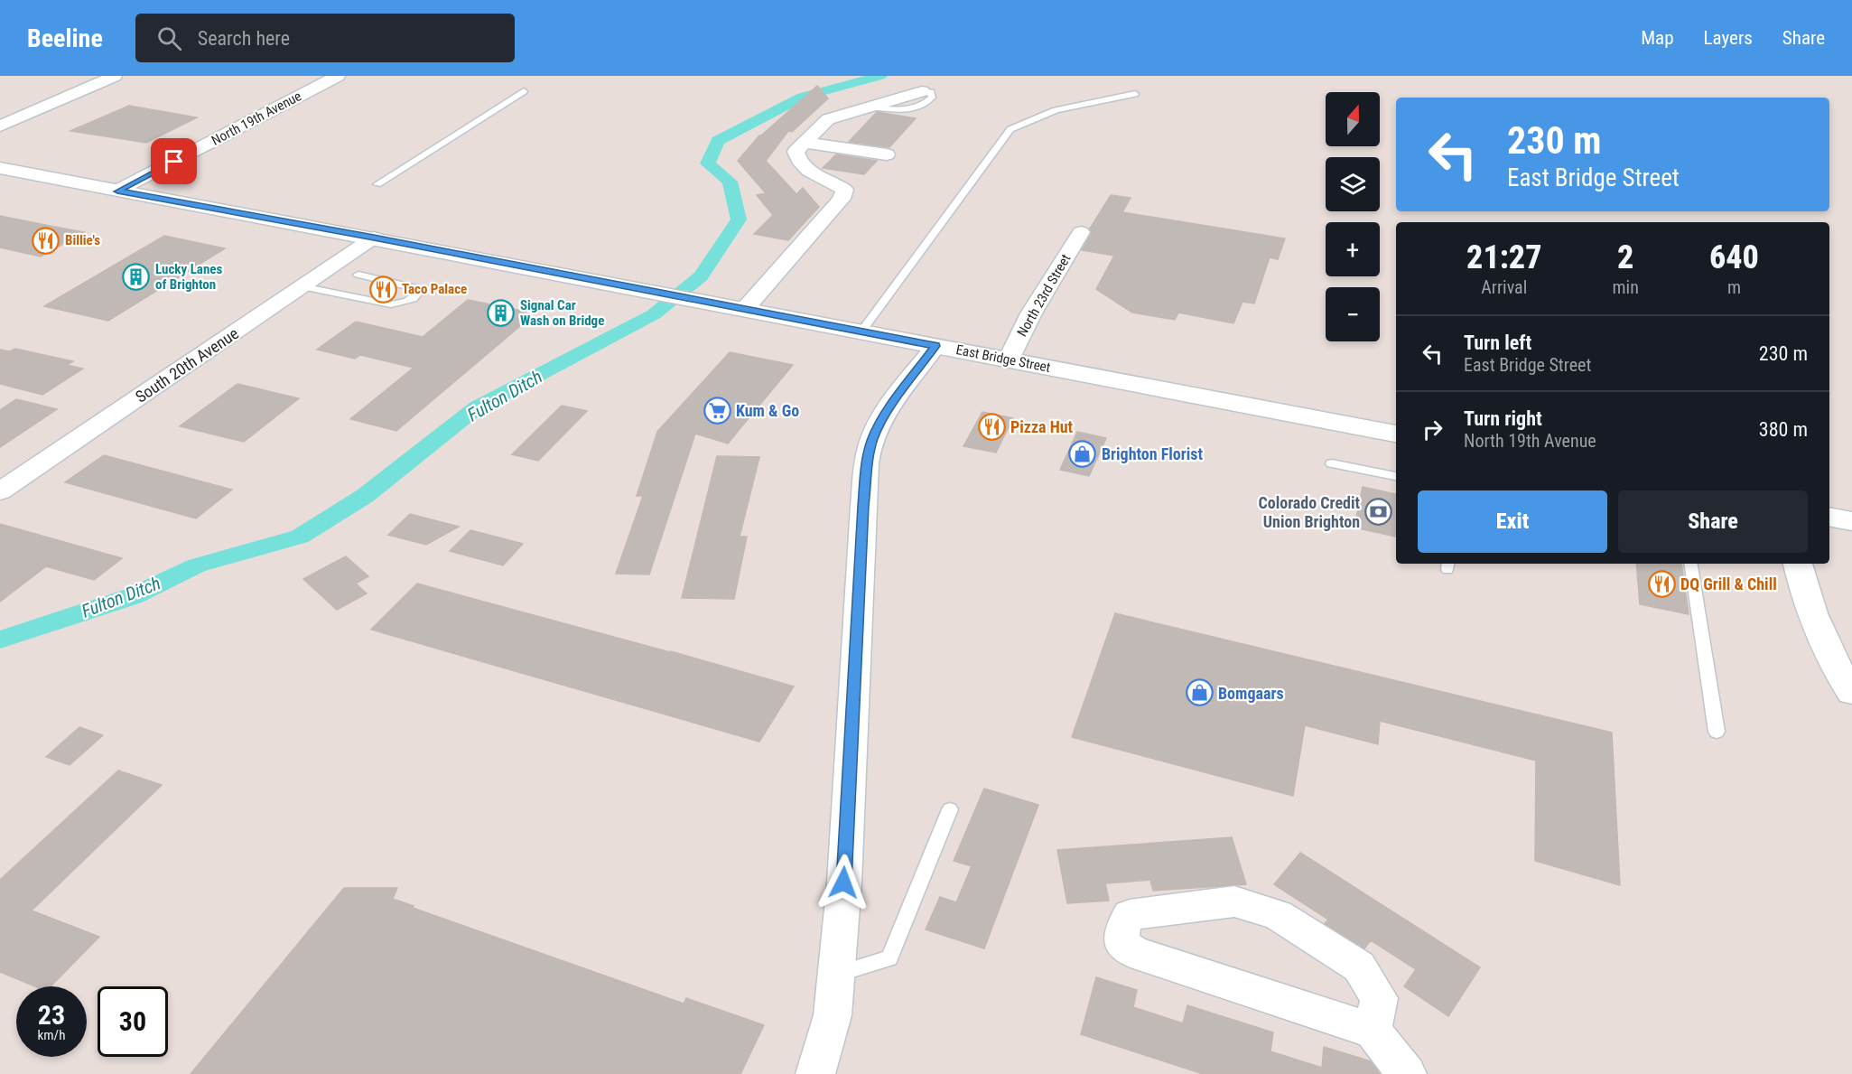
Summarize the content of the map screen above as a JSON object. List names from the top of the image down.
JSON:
{
  "streets": {
    "main road": ["East Bridge Street"],
    "street": ["North 19th Avenue", "North 23rd Street", "South 20th Avenue"]
  },
  "crossings": [
    ["North 19th Avenue", "East Bridge Street"],
    ["North 23rd Street", "East Bridge Street"],
    ["East Bridge Street", "South 20th Avenue"]
  ],
  "water": ["Fulton Ditch"],
  "places": {
    "restaurant": [
      "Billie's",
      "Taco Palace",
      "Pizza Hut",
      "DQ Grill & Chill"
    ],
    "building": ["Lucky Lanes of Brighton", "Signal Car Wash on Bridge"],
    "supermarket": ["Kum & Go"],
    "shop": ["Brighton Florist", "Bomgaars"],
    "bank": ["Colorado Credit Union Brighton"]
  },
  "north": "top",
  "page": {
    "header": "Beeline",
    "search": "Search here",
    "nav": ["Map", "Layers", "Share"],
    "map_buttons": ["+", "−"],
    "turn": ["230 m", "East Bridge Street"],
    "eta": [
      "21:27",
      "Arrival",
      "2",
      "min",
      "640",
      "m"
    ],
    "list": [
      {
        "name": "Turn left",
        "note": "East Bridge Street",
        "value": "230 m"
      },
      {
        "name": "Turn right",
        "note": "North 19th Avenue",
        "value": "380 m"
      }
    ],
    "buttons": ["Exit", "Share"],
    "speed": "23 km/h",
    "limit": "30"
  }
}
